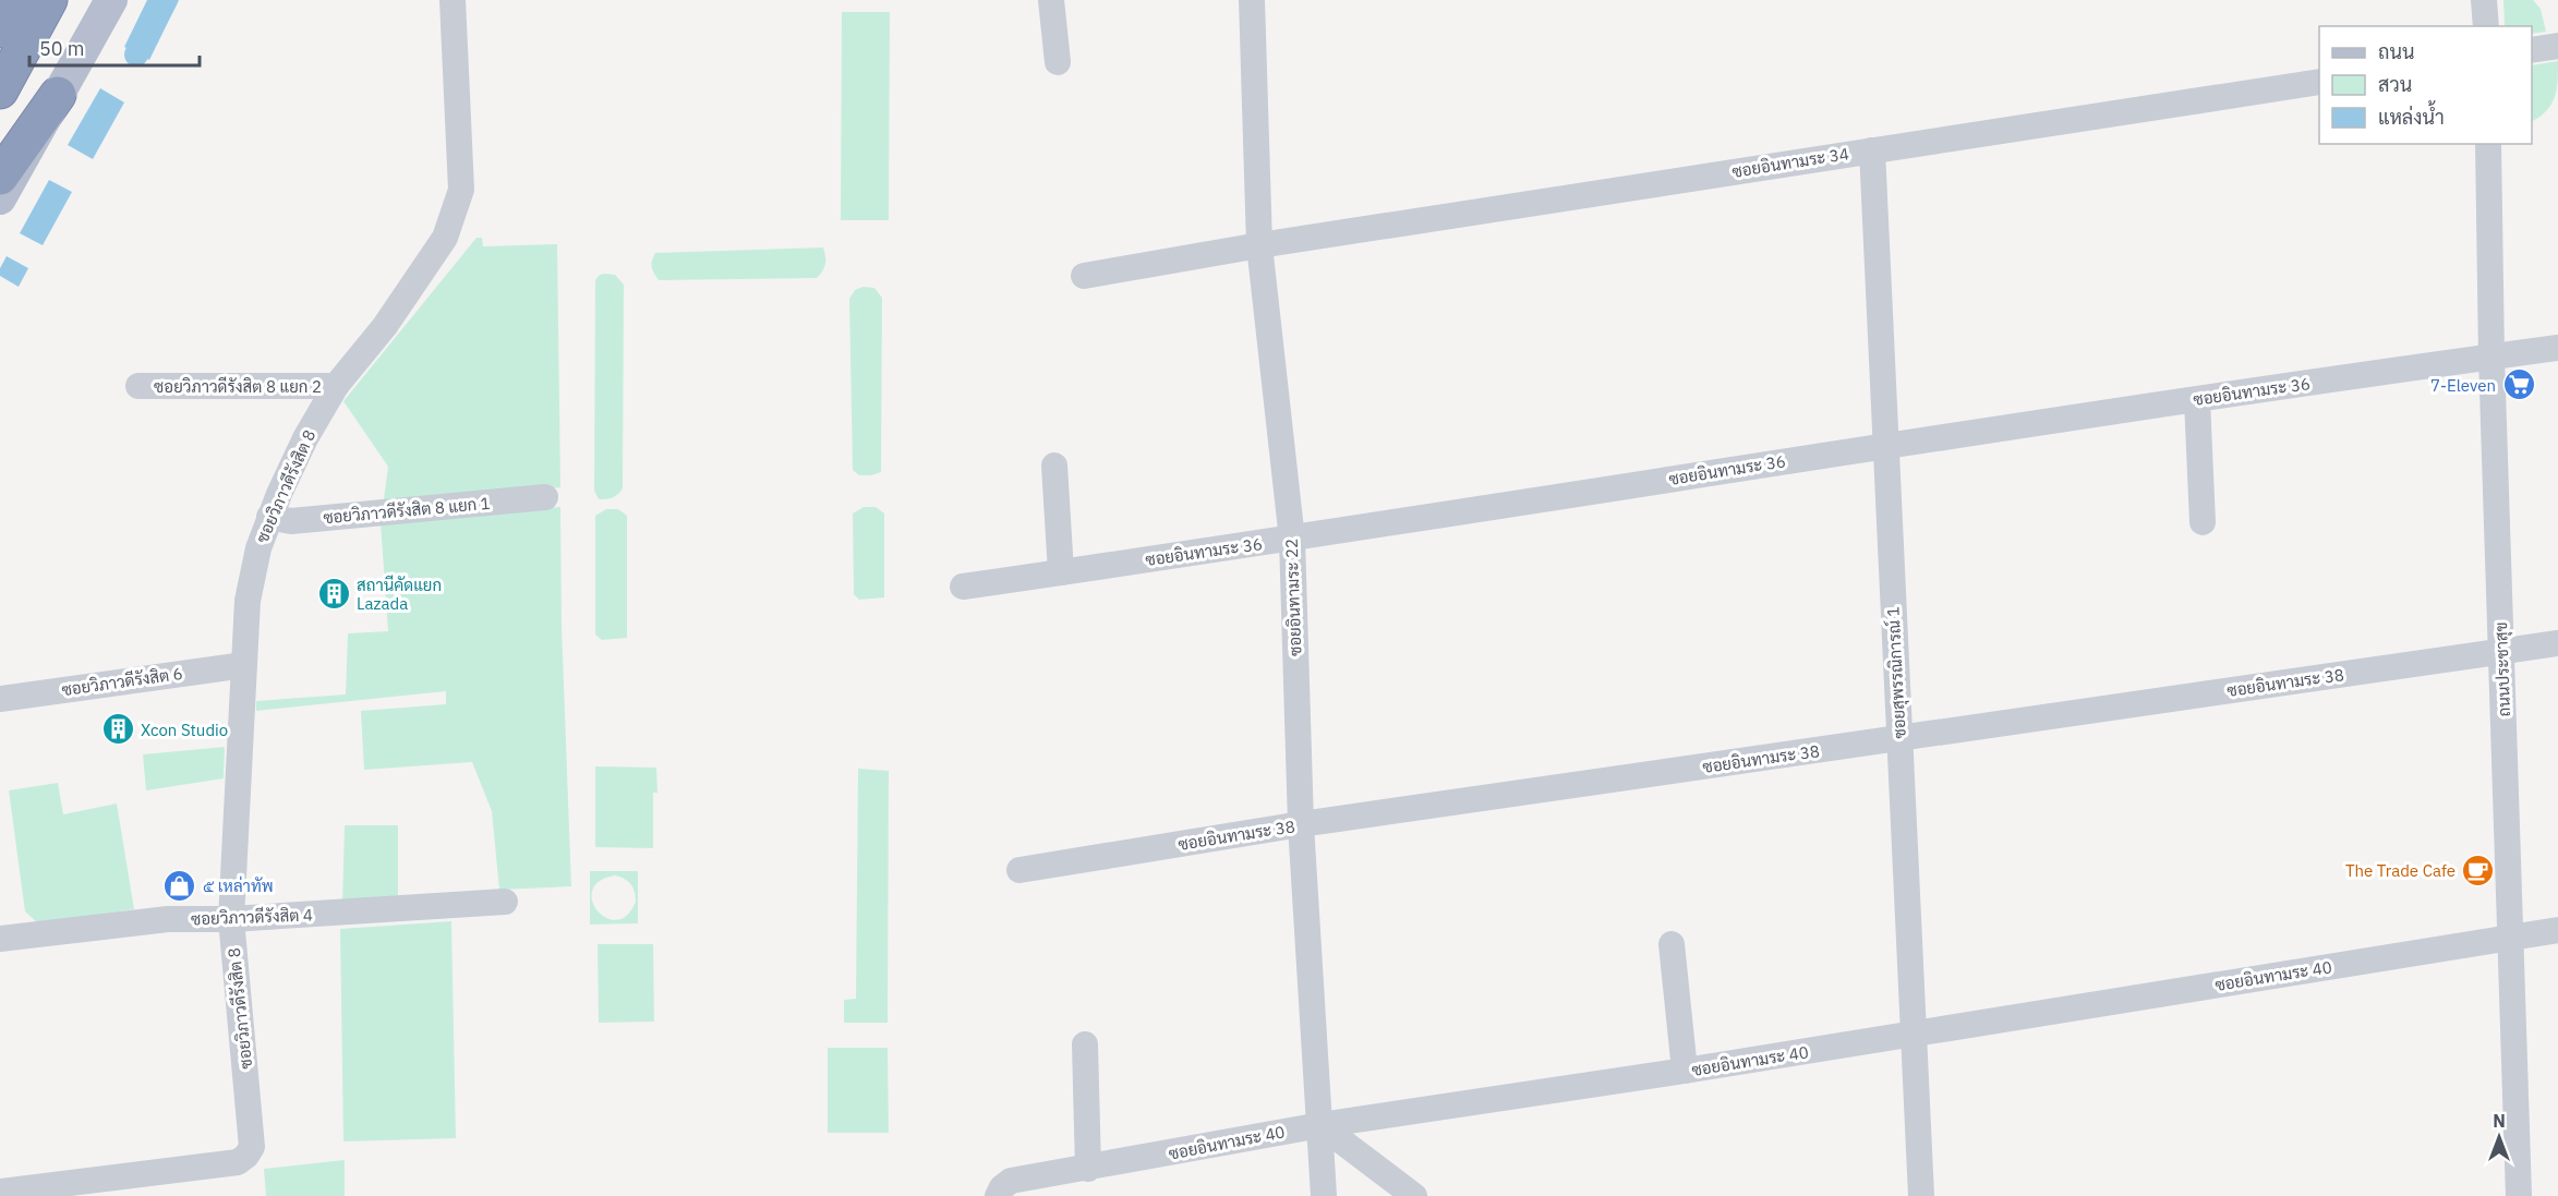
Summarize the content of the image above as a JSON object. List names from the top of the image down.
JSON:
{
  "streets": {
    "street": [
      "ซอยอินทามระ 34",
      "ซอยวิภาวดีรังสิต 8 แยก 2",
      "ซอยอินทามระ 36",
      "ซอยวิภาวดีรังสิต 8",
      "ซอยวิภาวดีรังสิต 8 แยก 1",
      "ซอยอินทามระ 22",
      "ถนนประชาสุข",
      "ซอยสุพรรณิการณ์ 1",
      "ซอยวิภาวดีรังสิต 6",
      "ซอยอินทามระ 38",
      "ซอยวิภาวดีรังสิต 4",
      "ซอยอินทามระ 40"
    ]
  },
  "crossings": [
    ["ซอยอินทามระ 34", "ซอยอินทามระ 22"],
    ["ซอยอินทามระ 34", "ซอยสุพรรณิการณ์ 1"],
    ["ซอยวิภาวดีรังสิต 8 แยก 2", "ซอยวิภาวดีรังสิต 8"],
    ["ซอยอินทามระ 36", "ซอยอินทามระ 22"],
    ["ซอยอินทามระ 36", "ถนนประชาสุข"],
    ["ซอยอินทามระ 36", "ซอยสุพรรณิการณ์ 1"],
    ["ซอยวิภาวดีรังสิต 8", "ซอยวิภาวดีรังสิต 8 แยก 1"],
    ["ซอยวิภาวดีรังสิต 8", "ซอยวิภาวดีรังสิต 6"],
    ["ซอยวิภาวดีรังสิต 8", "ซอยวิภาวดีรังสิต 4"],
    ["ซอยอินทามระ 22", "ซอยอินทามระ 38"],
    ["ซอยอินทามระ 22", "ซอยอินทามระ 40"],
    ["ถนนประชาสุข", "ซอยอินทามระ 38"],
    ["ถนนประชาสุข", "ซอยอินทามระ 40"],
    ["ซอยสุพรรณิการณ์ 1", "ซอยอินทามระ 38"],
    ["ซอยสุพรรณิการณ์ 1", "ซอยอินทามระ 40"]
  ],
  "places": {
    "supermarket": ["7-Eleven"],
    "building": ["สถานีคัดแยก Lazada", "Xcon Studio"],
    "cafe": ["The Trade Cafe"],
    "shop": ["๕ เหล่าทัพ"]
  },
  "legend": ["ถนน", "สวน", "แหล่งน้ำ"],
  "scale_bar": "50 m",
  "north": "top"
}
